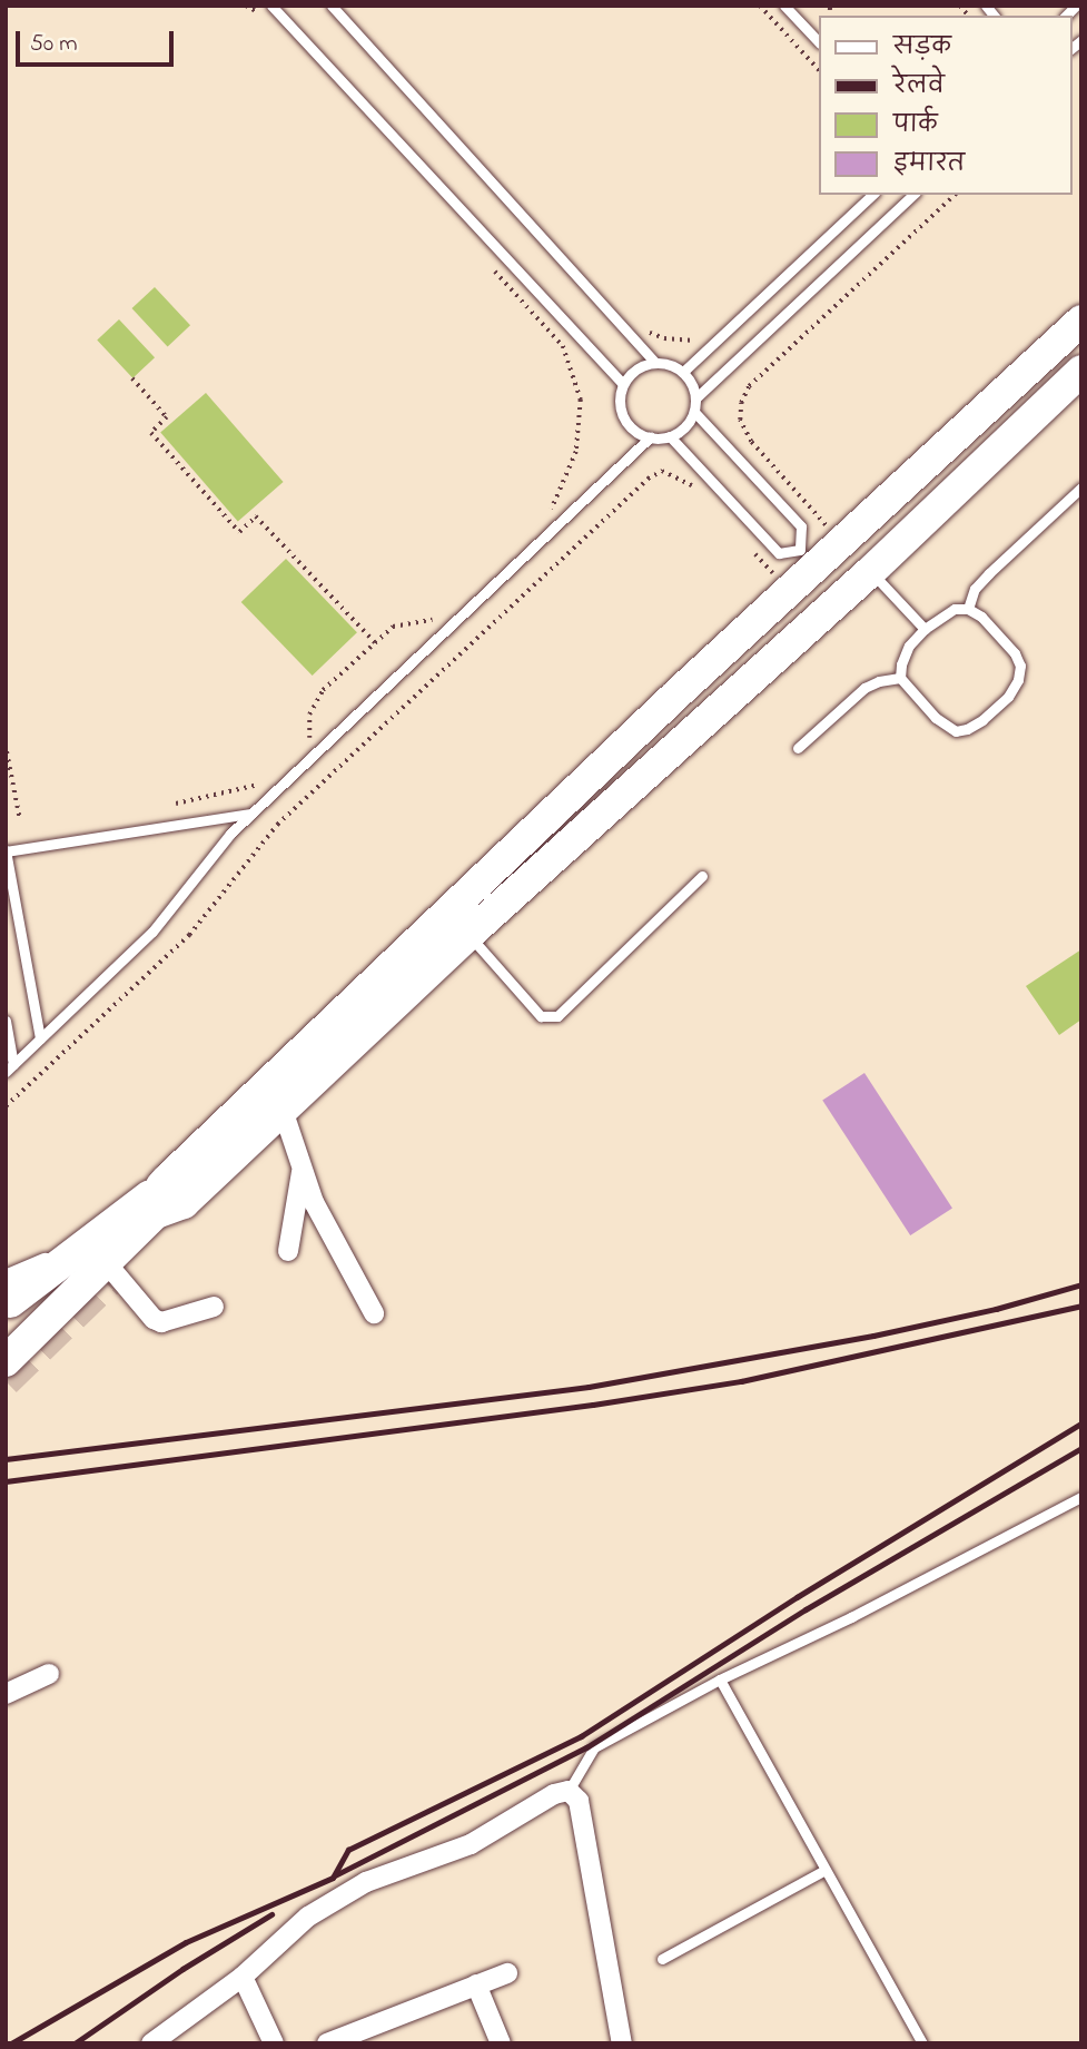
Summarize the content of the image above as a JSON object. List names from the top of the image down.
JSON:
{
  "legend": [
    "सड़क",
    "रेलवे",
    "पार्क",
    "इमारत"
  ],
  "scale_bar": "50 m"
}
